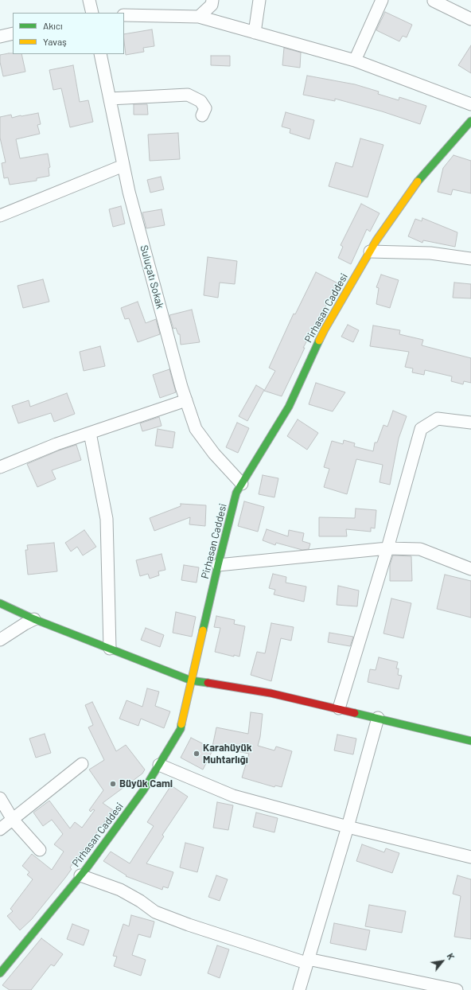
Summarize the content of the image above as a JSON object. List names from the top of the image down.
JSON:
{
  "streets": {
    "street": ["Suluçatı Sokak", "Pirhasan Caddesi"]
  },
  "crossings": [
    ["Suluçatı Sokak", "Pirhasan Caddesi"]
  ],
  "places": ["Karahüyük Muhtarlığı", "Büyük Cami"],
  "legend": ["Akıcı", "Yavaş"],
  "north": "top right"
}
